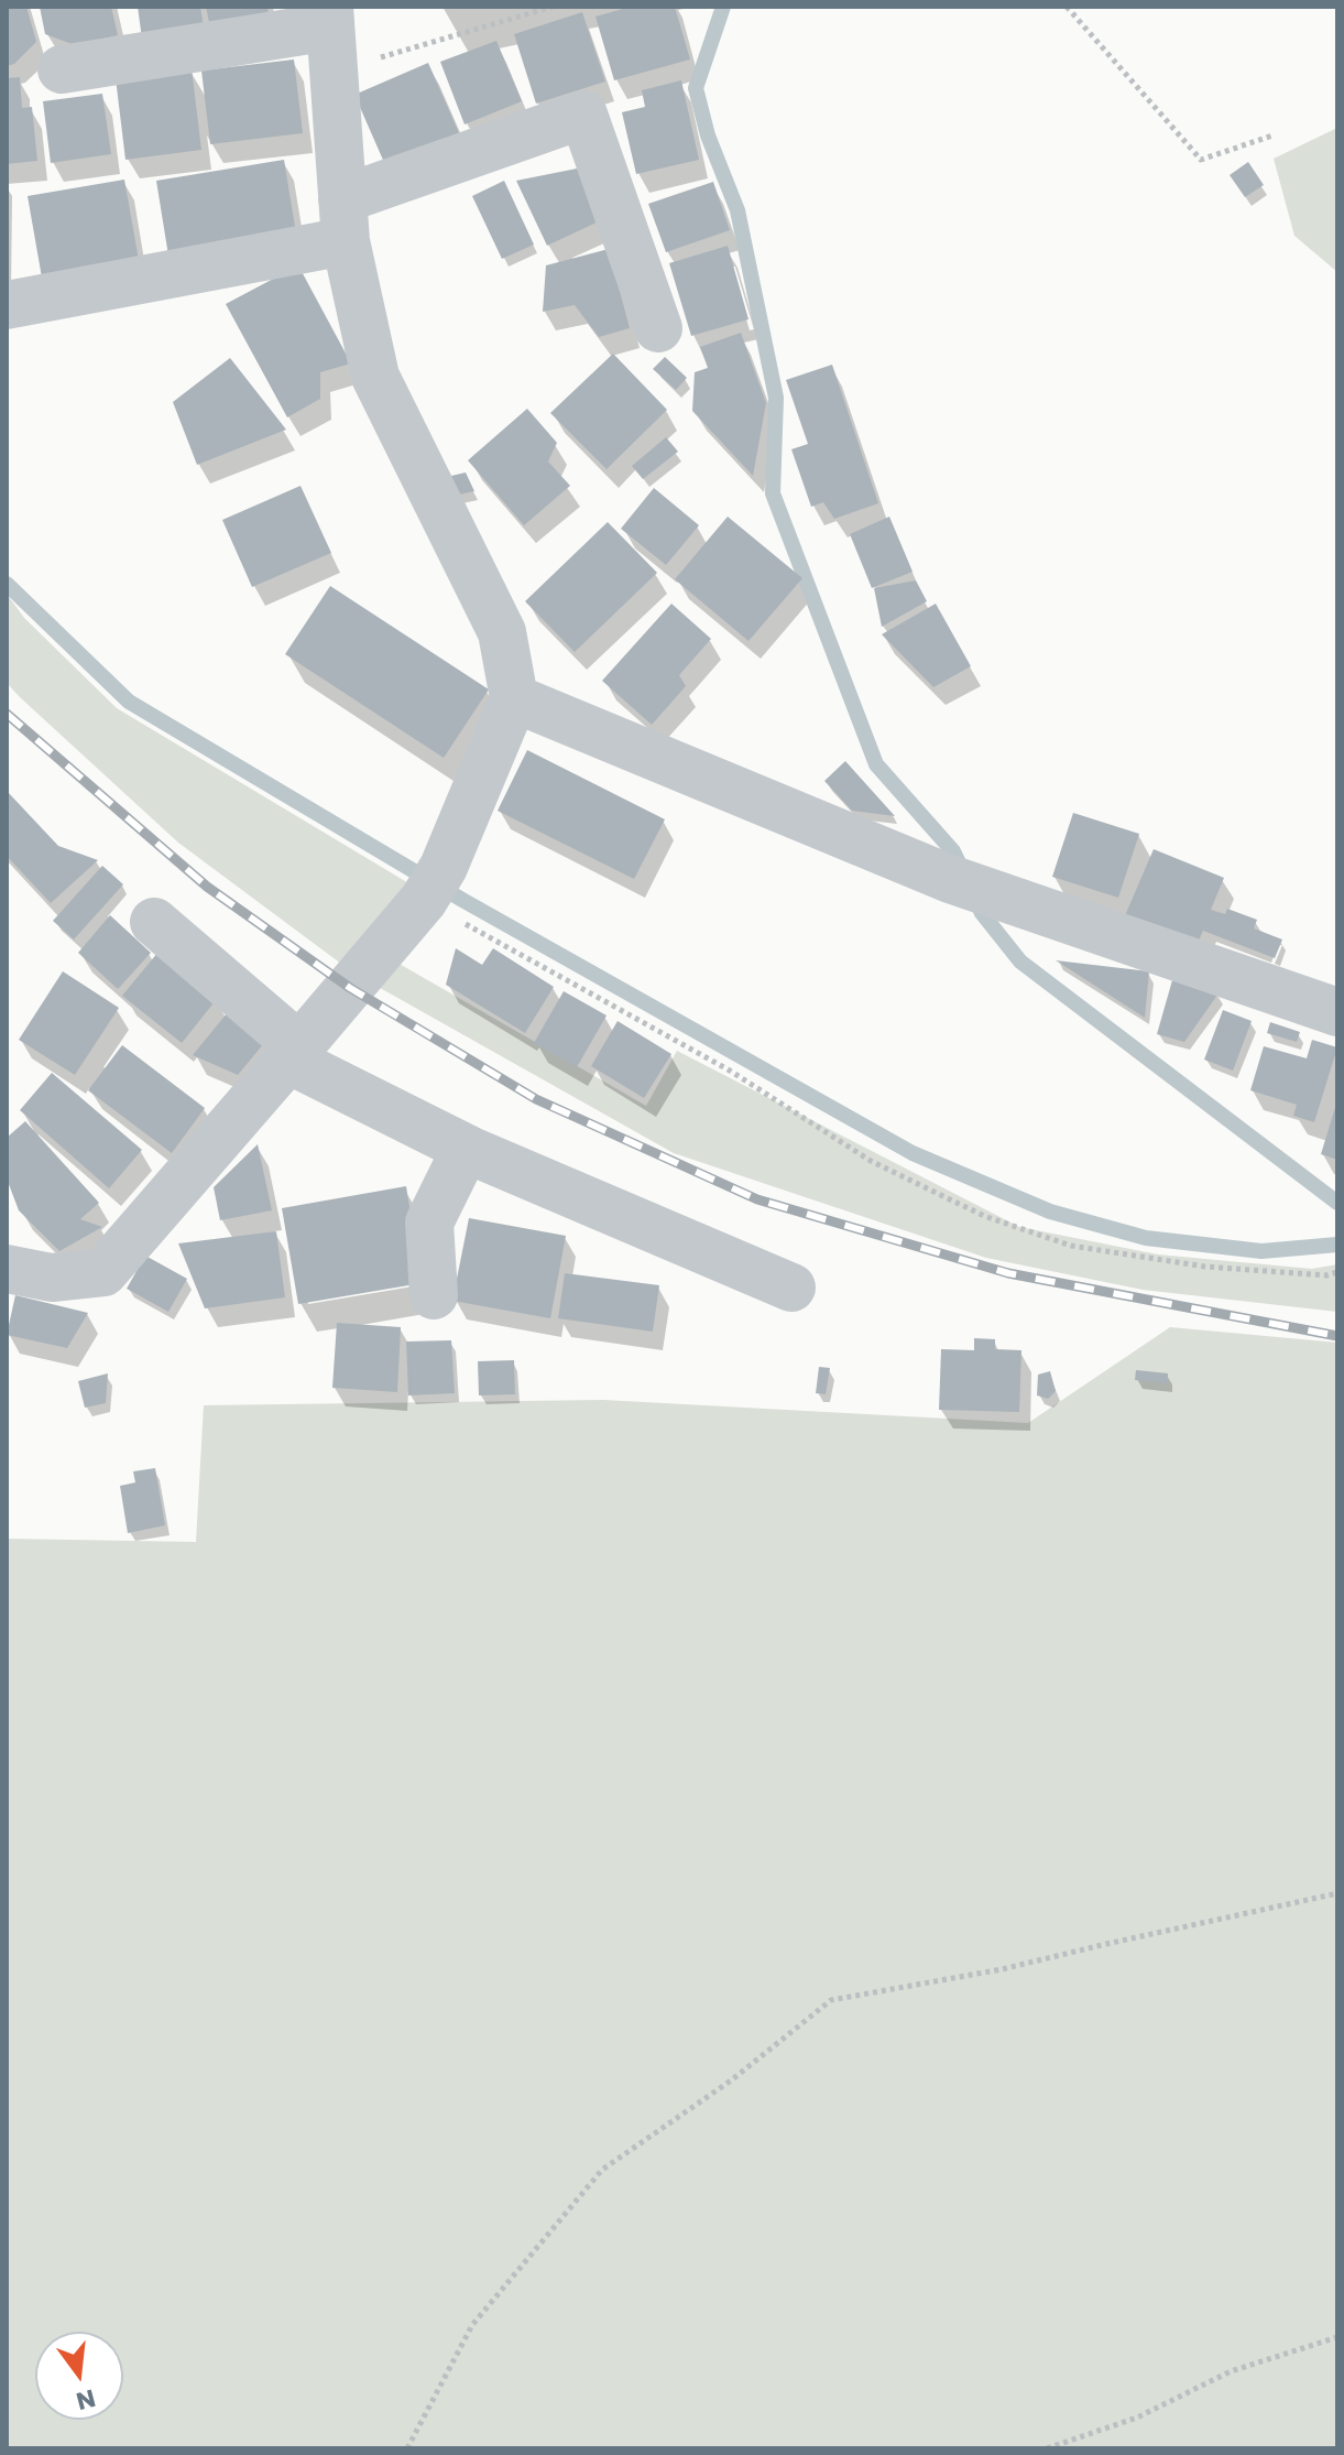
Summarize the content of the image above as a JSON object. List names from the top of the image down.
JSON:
{
  "north": "bottom"
}
